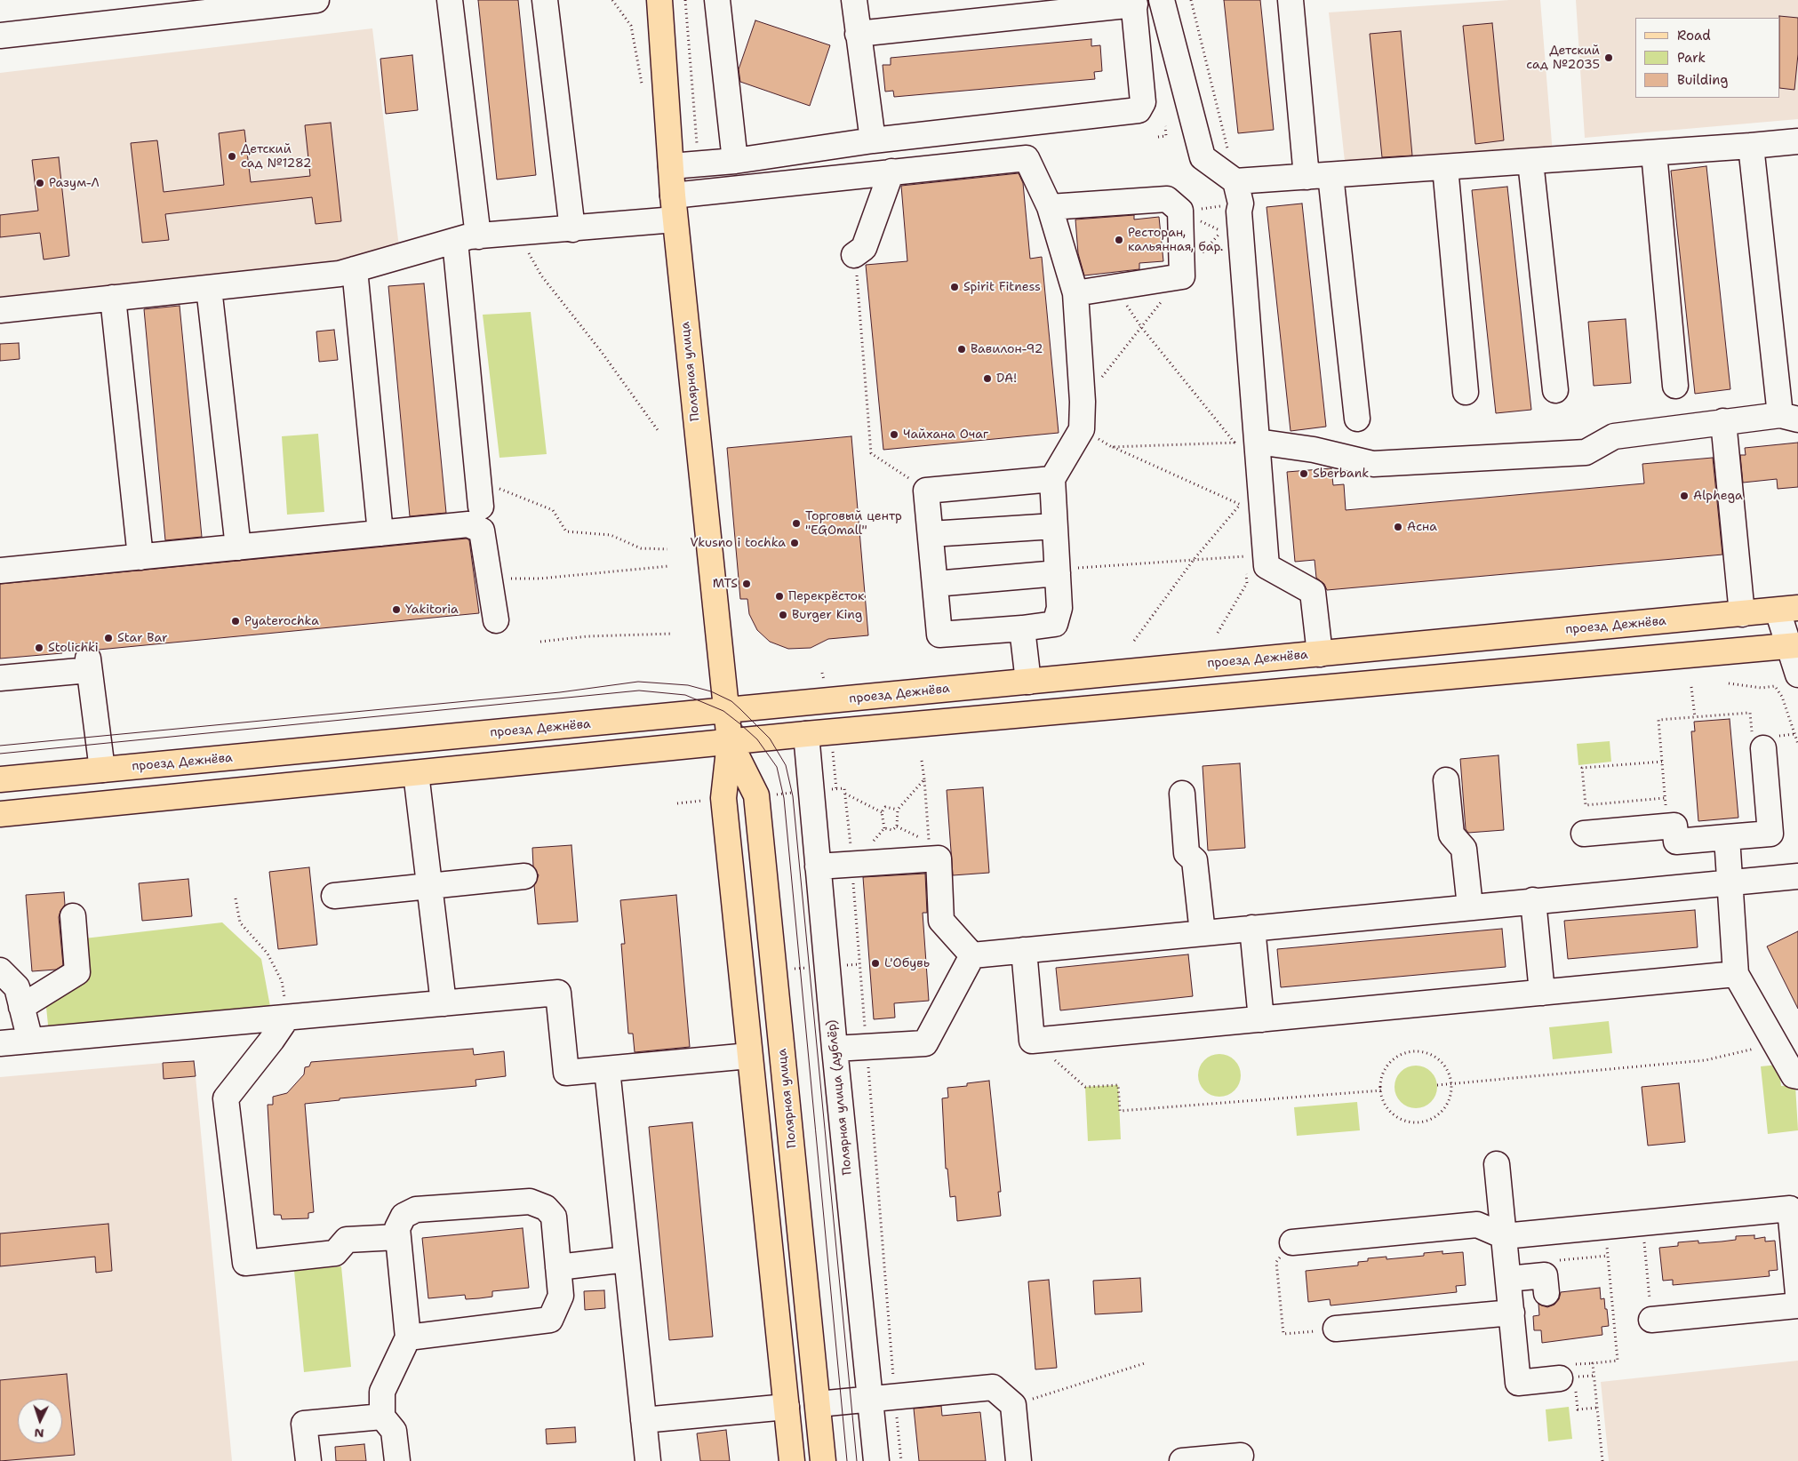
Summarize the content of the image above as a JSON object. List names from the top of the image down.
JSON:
{
  "streets": {
    "main road": ["Полярная улица", "проезд Дежнёва"],
    "street": ["Полярная улица (дублёр)"]
  },
  "crossings": [
    ["Полярная улица", "проезд Дежнёва"]
  ],
  "places": [
    "Детский сад №2035",
    "Детский сад №1282",
    "Разум-Л",
    "Ресторан, кальянная, бар.",
    "Spirit Fitness",
    "Вавилон-92",
    "DA!",
    "Чайхана Очаг",
    "Sberbank",
    "Alphega",
    "Торговый центр \"EGOmall\"",
    "Асна",
    "Vkusno i tochka",
    "MTS",
    "Перекрёсток",
    "Yakitoria",
    "Burger King",
    "Pyaterochka",
    "Star Bar",
    "Stolichki",
    "L'Обувь"
  ],
  "legend": ["Road", "Park", "Building"],
  "north": "bottom"
}
